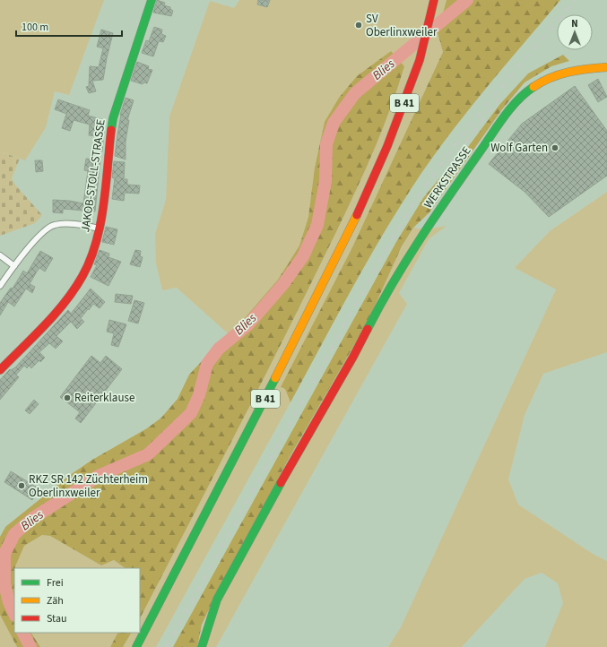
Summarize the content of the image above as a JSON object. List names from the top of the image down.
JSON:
{
  "streets": {
    "main road": ["B 41", "JAKOB-STOLL-STRASSE", "WERKSTRASSE"]
  },
  "water": ["Blies"],
  "places": [
    "SV Oberlinxweiler",
    "Wolf Garten",
    "Reiterklause",
    "RKZ SR 142 Züchterheim Oberlinxweiler"
  ],
  "legend": ["Frei", "Zäh", "Stau"],
  "scale_bar": "100 m",
  "north": "top"
}
